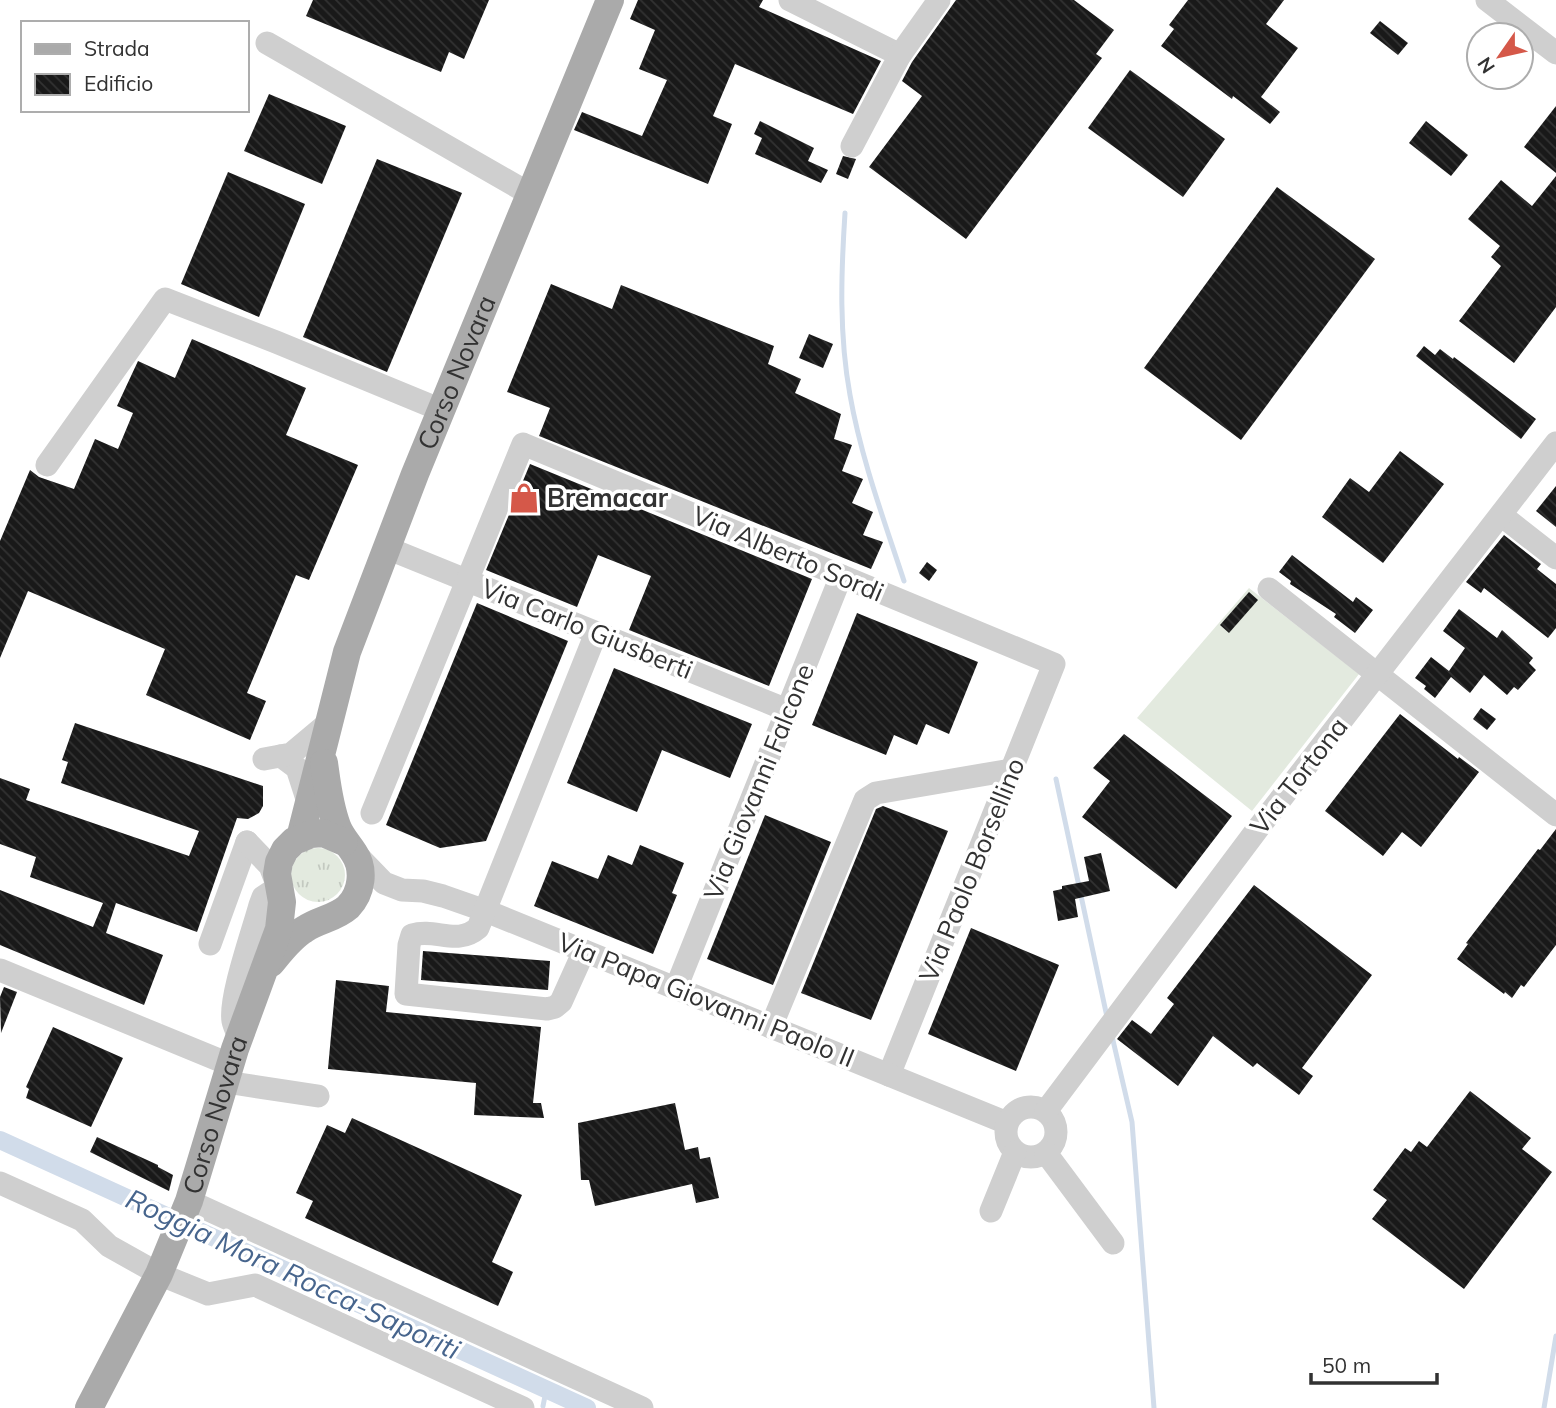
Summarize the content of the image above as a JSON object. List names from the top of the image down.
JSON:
{
  "streets": {
    "main road": ["Corso Novara"],
    "street": [
      "Via Alberto Sordi",
      "Via Carlo Giusberti",
      "Via Tortona",
      "Via Giovanni Falcone",
      "Via Paolo Borsellino",
      "Via Papa Giovanni Paolo II"
    ]
  },
  "crossings": [
    ["Corso Novara", "Via Carlo Giusberti"],
    ["Corso Novara", "Via Papa Giovanni Paolo II"],
    ["Via Alberto Sordi", "Via Carlo Giusberti"],
    ["Via Alberto Sordi", "Via Giovanni Falcone"],
    ["Via Alberto Sordi", "Via Paolo Borsellino"],
    ["Via Carlo Giusberti", "Via Giovanni Falcone"],
    ["Via Tortona", "Via Papa Giovanni Paolo II"],
    ["Via Giovanni Falcone", "Via Papa Giovanni Paolo II"],
    ["Via Paolo Borsellino", "Via Papa Giovanni Paolo II"]
  ],
  "water": ["Roggia Mora Rocca-Saporiti"],
  "places": {
    "shop": ["Bremacar"]
  },
  "legend": ["Strada", "Edificio"],
  "scale_bar": "50 m",
  "north": "bottom left"
}
